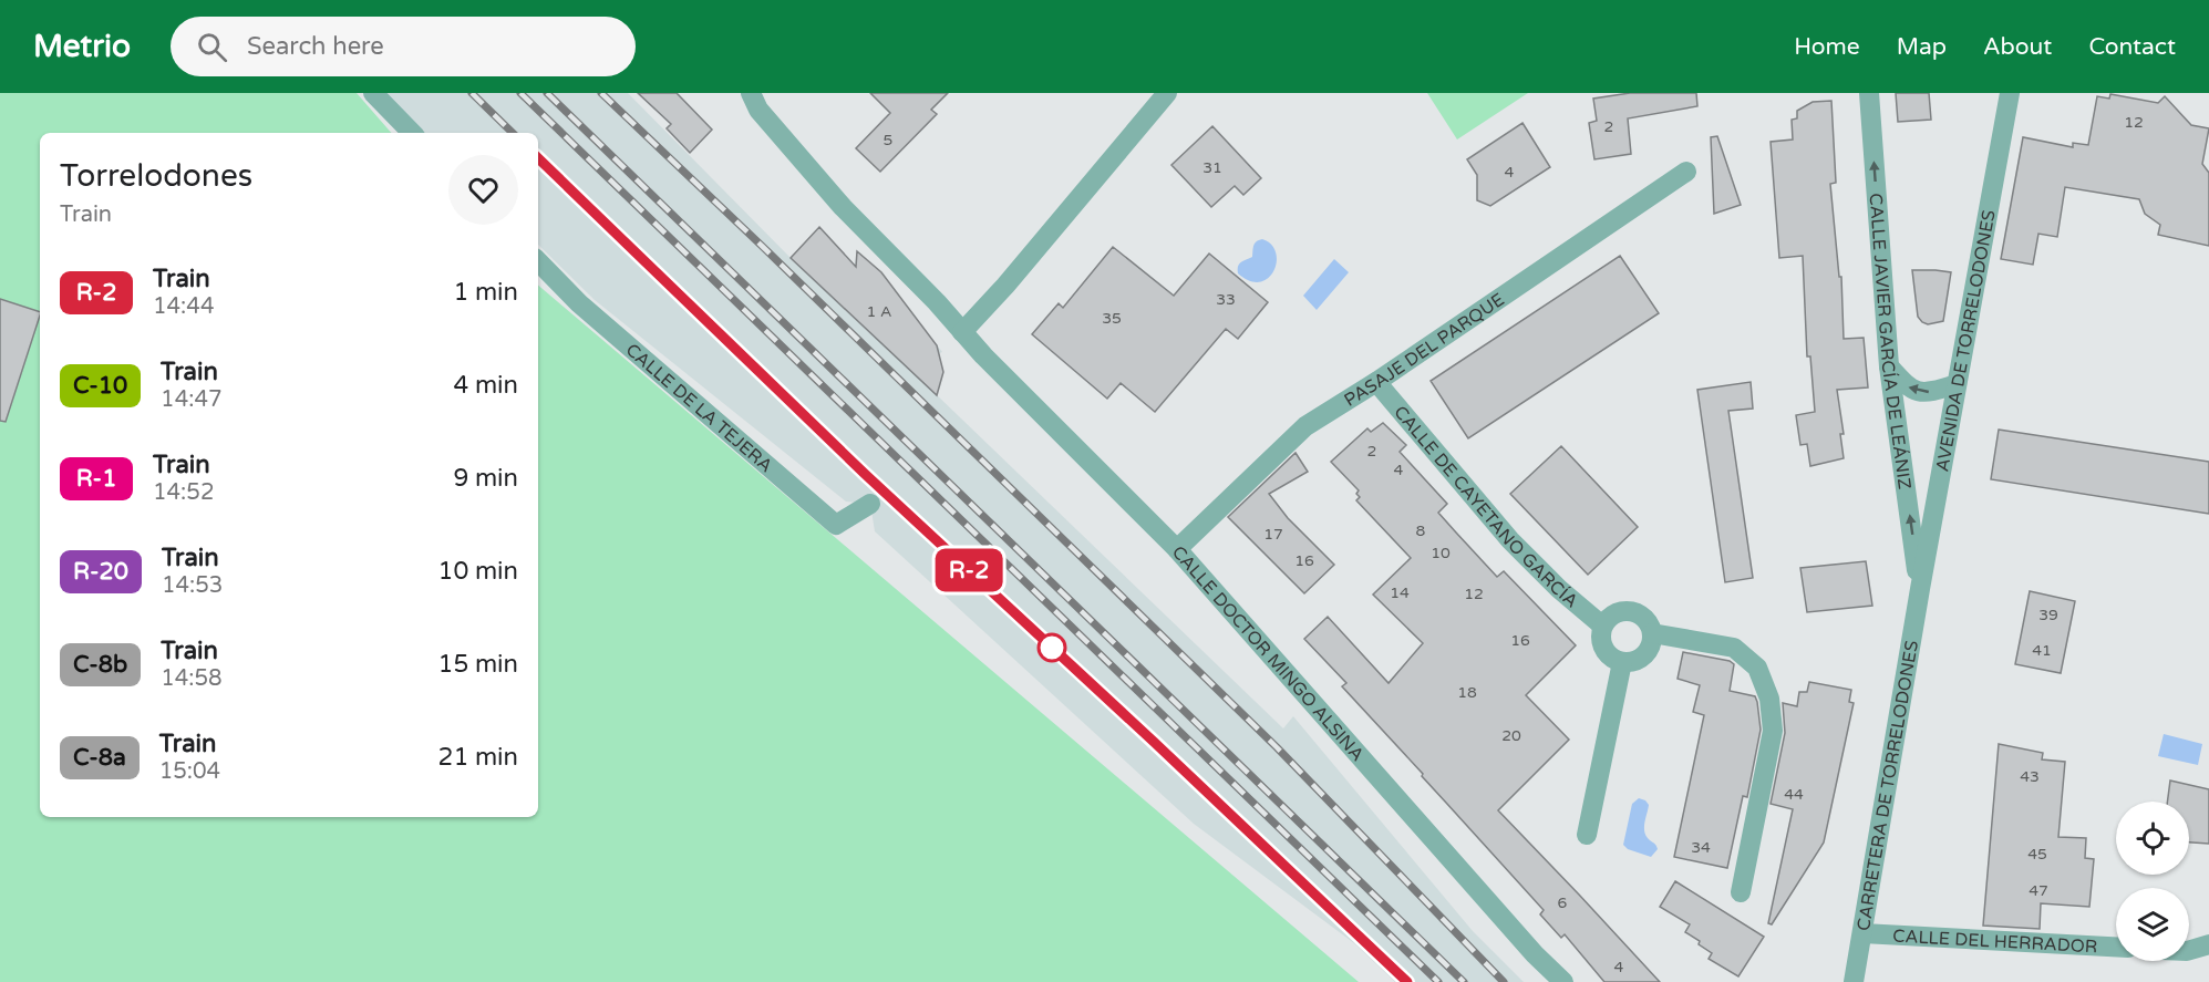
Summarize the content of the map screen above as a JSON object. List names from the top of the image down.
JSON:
{
  "streets": {
    "street": [
      "CALLE JAVIER GARCÍA DE LEÁNIZ",
      "AVENIDA DE TORRELODONES",
      "PASAJE DEL PARQUE",
      "CALLE DE LA TEJERA",
      "CALLE DE CAYETANO GARCÍA",
      "CALLE DOCTOR MINGO ALSINA",
      "CARRETERA DE TORRELODONES",
      "CALLE DEL HERRADOR"
    ]
  },
  "crossings": [
    ["CALLE JAVIER GARCÍA DE LEÁNIZ", "AVENIDA DE TORRELODONES"],
    ["CALLE JAVIER GARCÍA DE LEÁNIZ", "CARRETERA DE TORRELODONES"],
    ["AVENIDA DE TORRELODONES", "CARRETERA DE TORRELODONES"],
    ["PASAJE DEL PARQUE", "CALLE DE CAYETANO GARCÍA"],
    ["PASAJE DEL PARQUE", "CALLE DOCTOR MINGO ALSINA"],
    ["CARRETERA DE TORRELODONES", "CALLE DEL HERRADOR"]
  ],
  "one_way": ["CALLE JAVIER GARCÍA DE LEÁNIZ"],
  "house_numbers": [
    "12",
    "2",
    "5",
    "31",
    "4",
    "33",
    "1 A",
    "35",
    "2",
    "4",
    "8",
    "17",
    "10",
    "16",
    "14",
    "12",
    "39",
    "16",
    "41",
    "18",
    "20",
    "43",
    "44",
    "34",
    "45",
    "47",
    "6",
    "4"
  ],
  "page": {
    "header": "Metrio",
    "search": "Search here",
    "nav": [
      "Home",
      "Map",
      "About",
      "Contact"
    ],
    "on_map": "R-2",
    "heading": ["Torrelodones", "Train"],
    "list": [
      {
        "mark": "R-2",
        "name": "Train",
        "note": "14:44",
        "value": "1 min"
      },
      {
        "mark": "C-10",
        "name": "Train",
        "note": "14:47",
        "value": "4 min"
      },
      {
        "mark": "R-1",
        "name": "Train",
        "note": "14:52",
        "value": "9 min"
      },
      {
        "mark": "R-20",
        "name": "Train",
        "note": "14:53",
        "value": "10 min"
      },
      {
        "mark": "C-8b",
        "name": "Train",
        "note": "14:58",
        "value": "15 min"
      },
      {
        "mark": "C-8a",
        "name": "Train",
        "note": "15:04",
        "value": "21 min"
      }
    ]
  }
}
